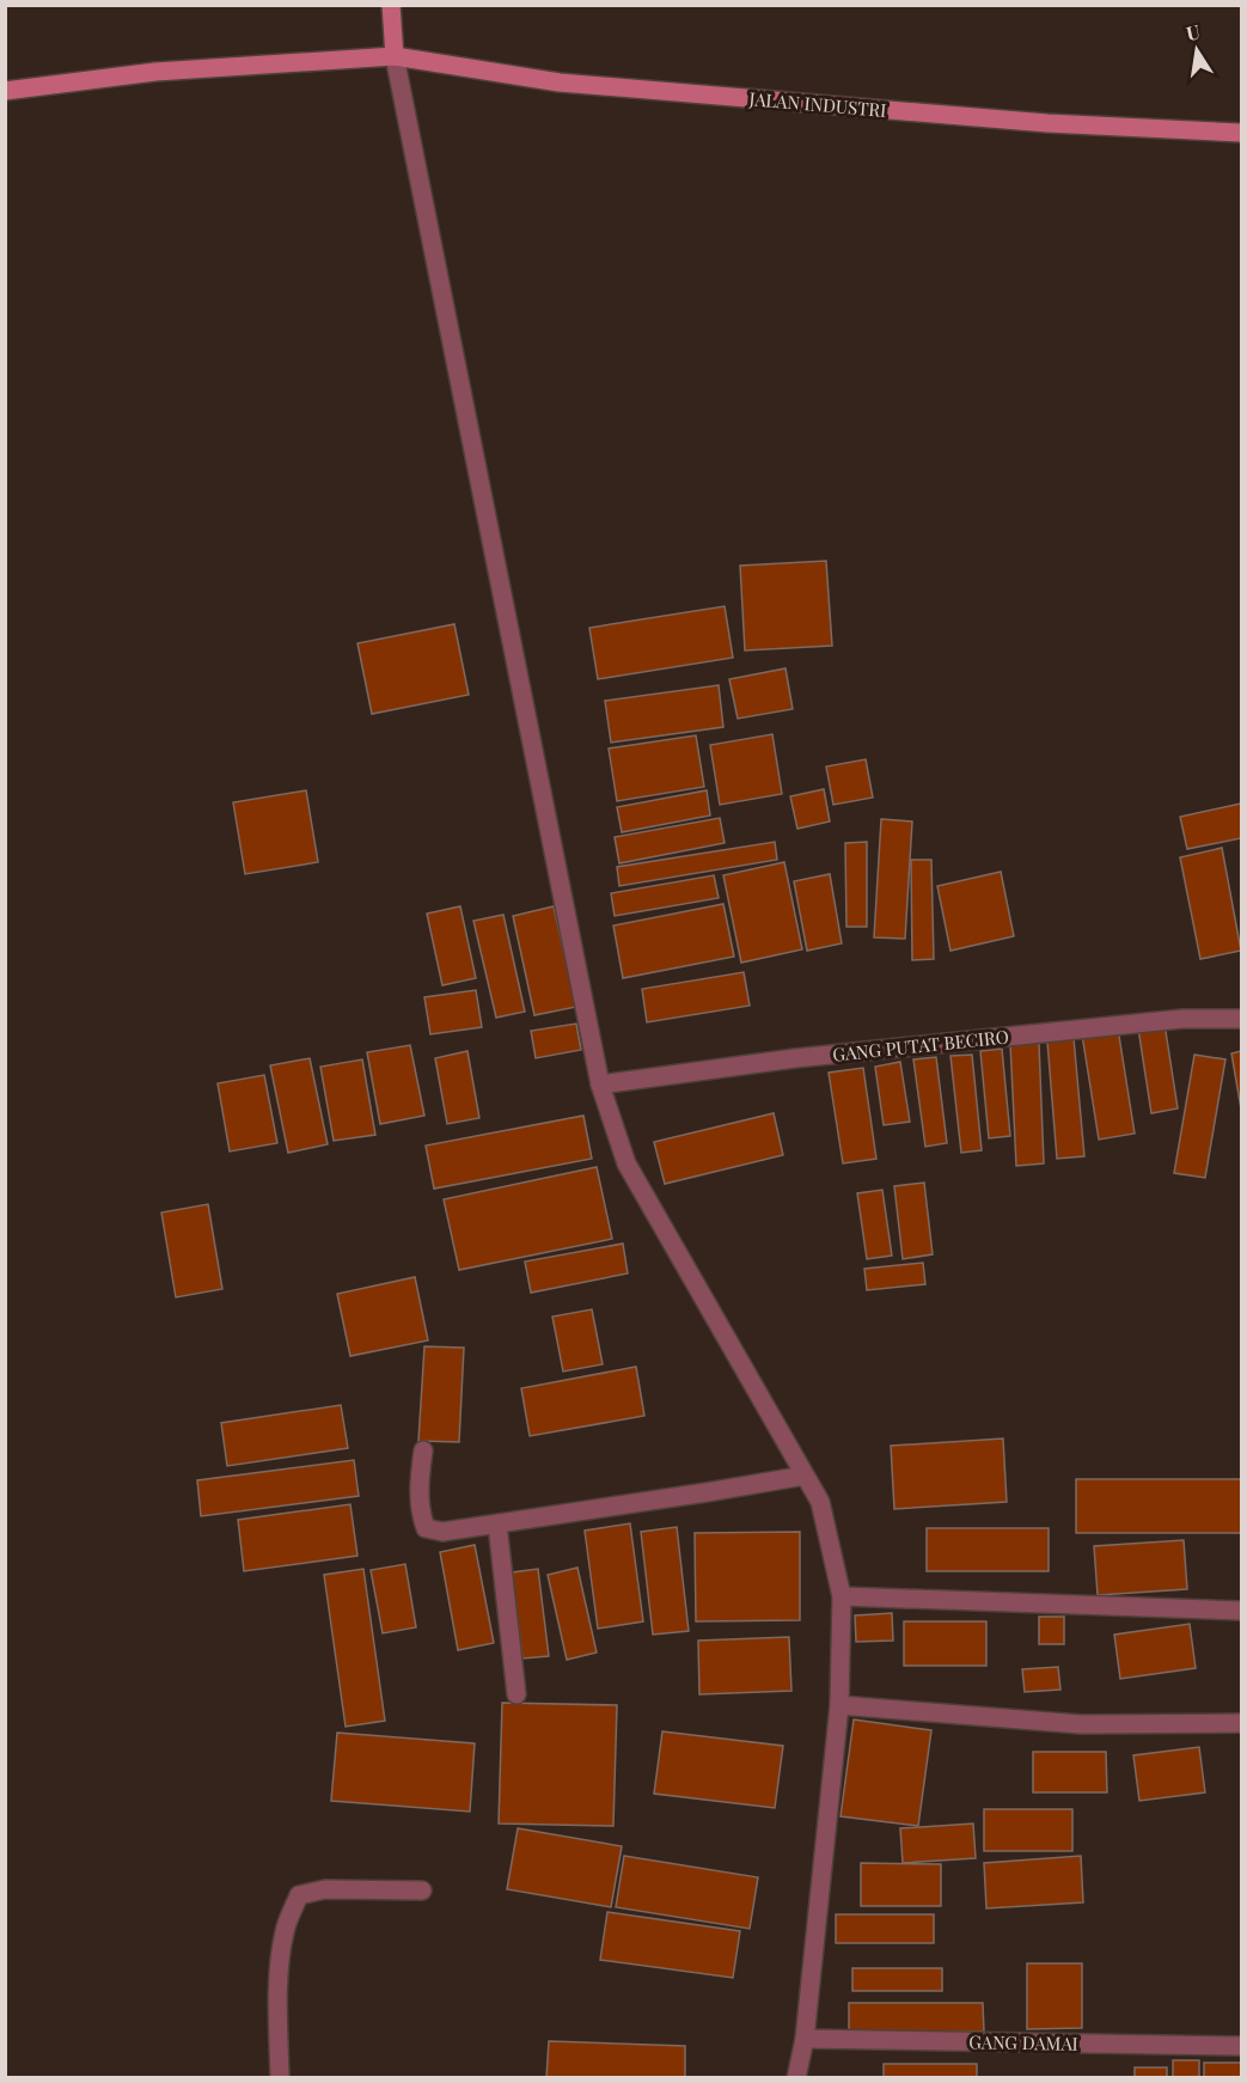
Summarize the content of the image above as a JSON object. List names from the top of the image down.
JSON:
{
  "streets": {
    "street": ["JALAN INDUSTRI", "GANG PUTAT BECIRO", "GANG DAMAI"]
  },
  "north": "top"
}
